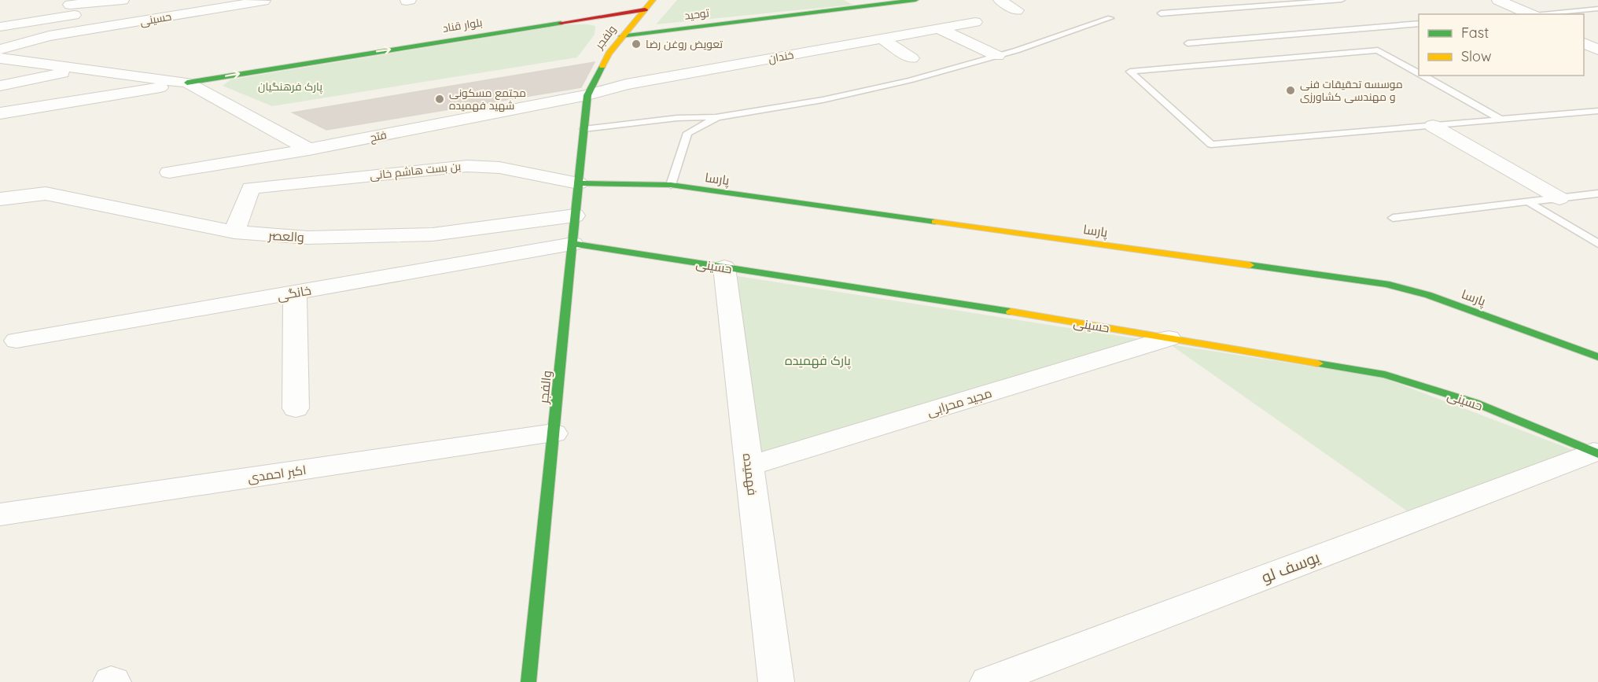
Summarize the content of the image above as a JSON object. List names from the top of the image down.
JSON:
{
  "streets": {
    "street": [
      "توحید",
      "حسینی",
      "بلوار قناد",
      "ولفجر",
      "خندان",
      "فتح",
      "بن بست هاشم خانی",
      "پارسا",
      "والعصر",
      "خانگی",
      "والفجر",
      "مجید محرابی",
      "اکبر احمدی",
      "فهمیده",
      "یوسف لو"
    ]
  },
  "crossings": [
    ["توحید", "ولفجر"],
    ["حسینی", "خانگی"],
    ["حسینی", "والفجر"],
    ["حسینی", "مجید محرابی"],
    ["حسینی", "فهمیده"],
    ["حسینی", "یوسف لو"],
    ["بلوار قناد", "ولفجر"],
    ["ولفجر", "خندان"],
    ["ولفجر", "فتح"],
    ["ولفجر", "والفجر"],
    ["خندان", "فتح"],
    ["خندان", "والفجر"],
    ["فتح", "والفجر"],
    ["بن بست هاشم خانی", "پارسا"],
    ["بن بست هاشم خانی", "والعصر"],
    ["بن بست هاشم خانی", "والفجر"],
    ["پارسا", "والفجر"],
    ["والعصر", "والفجر"],
    ["خانگی", "والفجر"],
    ["والفجر", "اکبر احمدی"],
    ["مجید محرابی", "فهمیده"]
  ],
  "parks": ["پارک فرهنگیان", "پارک فهمیده"],
  "places": ["تعویض روغن رضا", "موسسه تحقیقات فنی و مهندسی کشاورزی", "مجتمع مسکونی شهید فهمیده"],
  "legend": ["Fast", "Slow"]
}
